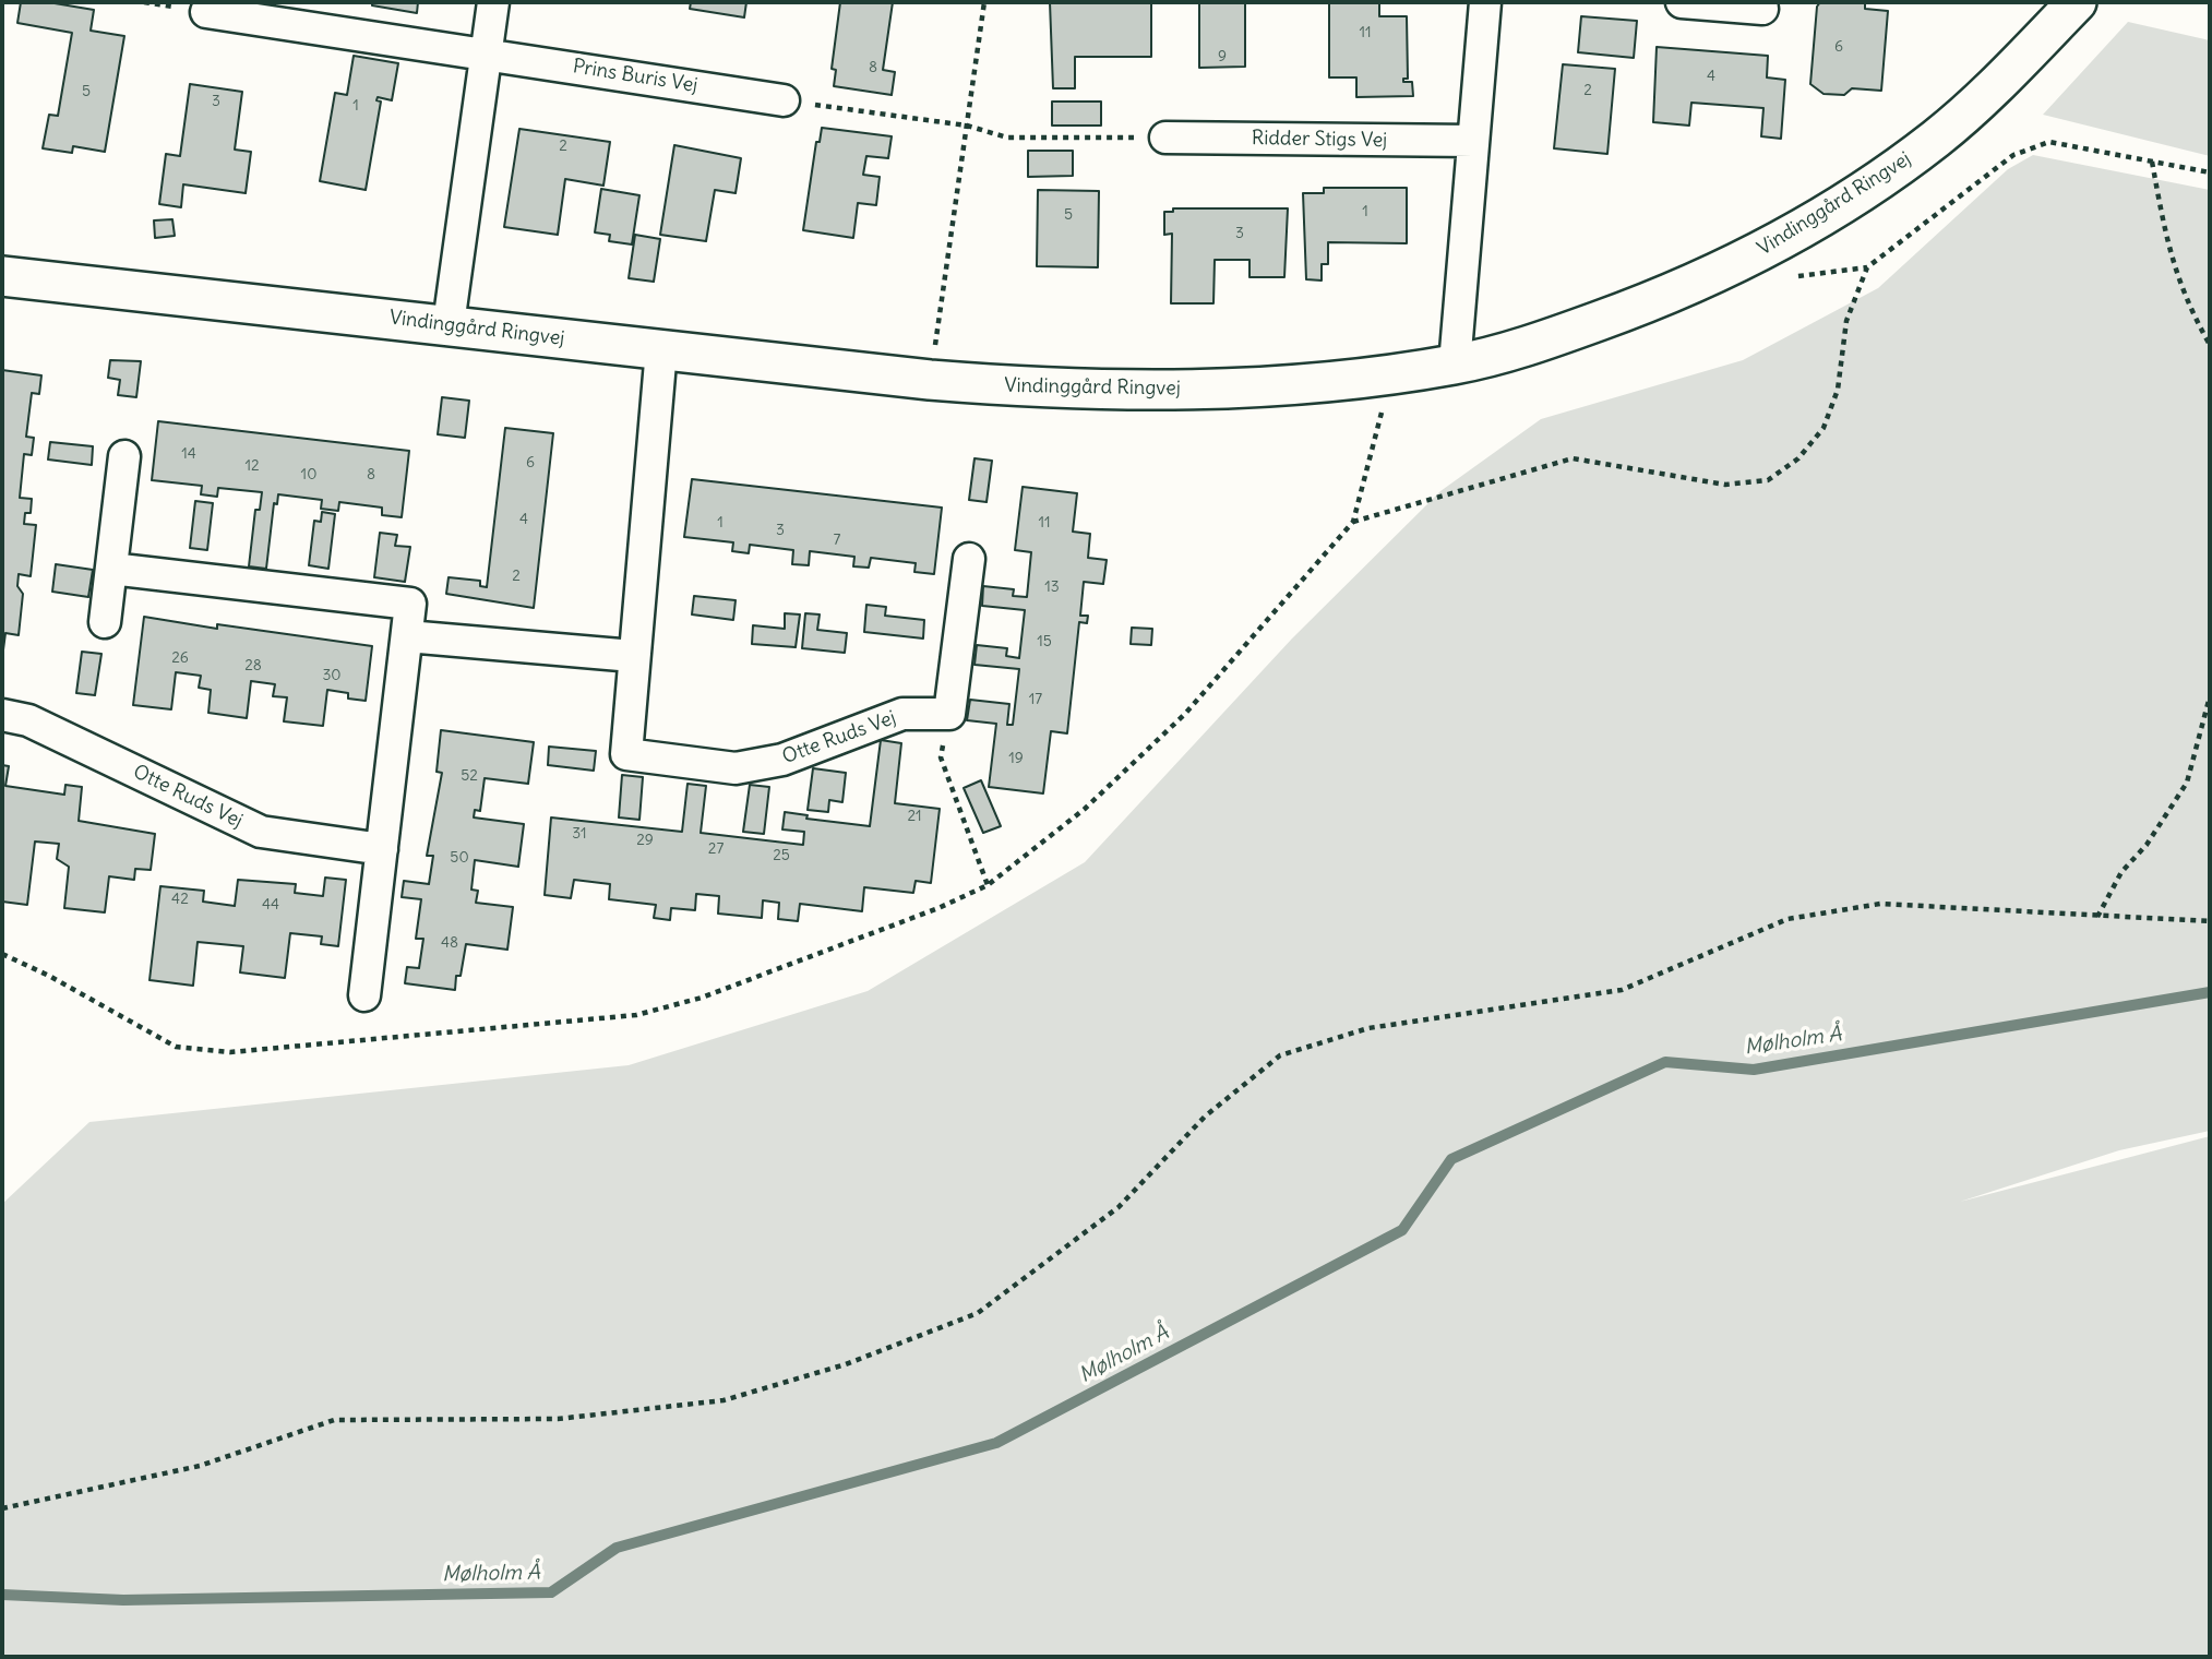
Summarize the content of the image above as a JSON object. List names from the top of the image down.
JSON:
{
  "streets": {
    "street": [
      "Prins Buris Vej",
      "Ridder Stigs Vej",
      "Vindinggård Ringvej",
      "Otte Ruds Vej"
    ]
  },
  "crossings": [
    ["Vindinggård Ringvej", "Otte Ruds Vej"]
  ],
  "water": ["Mølholm Å"],
  "house_numbers": [
    "11",
    "6",
    "9",
    "8",
    "4",
    "2",
    "5",
    "3",
    "1",
    "2",
    "1",
    "5",
    "3",
    "14",
    "6",
    "12",
    "10",
    "8",
    "4",
    "1",
    "11",
    "3",
    "7",
    "2",
    "13",
    "15",
    "26",
    "28",
    "30",
    "17",
    "19",
    "52",
    "21",
    "31",
    "29",
    "27",
    "25",
    "50",
    "42",
    "44",
    "48"
  ]
}
